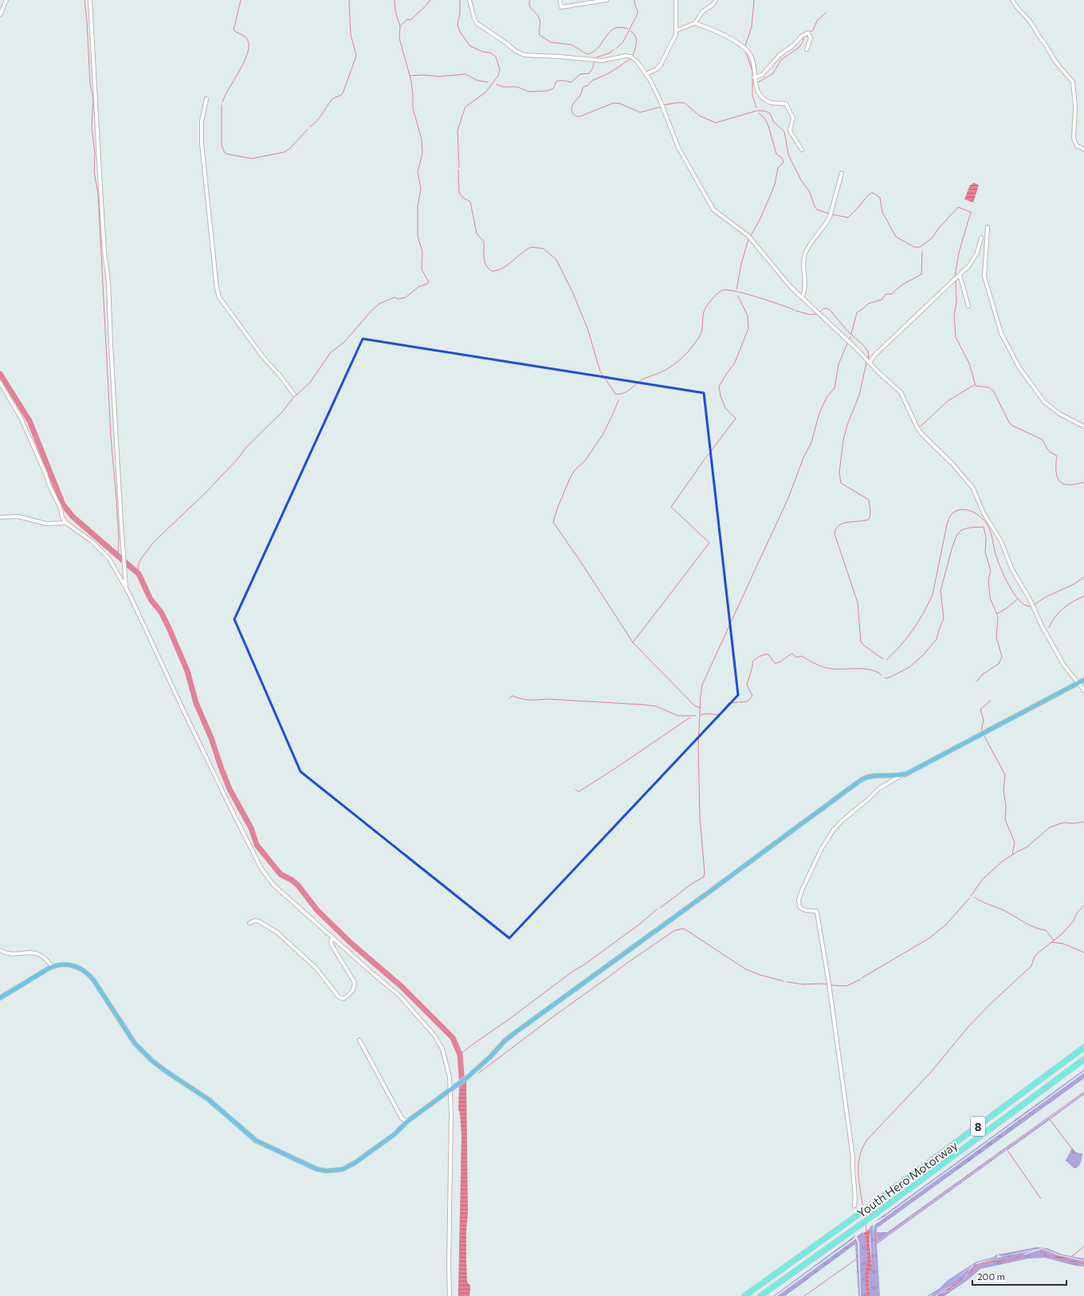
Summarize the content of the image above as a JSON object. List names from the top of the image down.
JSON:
{
  "streets": {
    "highway": ["8", "Youth Hero Motorway"]
  },
  "scale_bar": "200 m"
}
